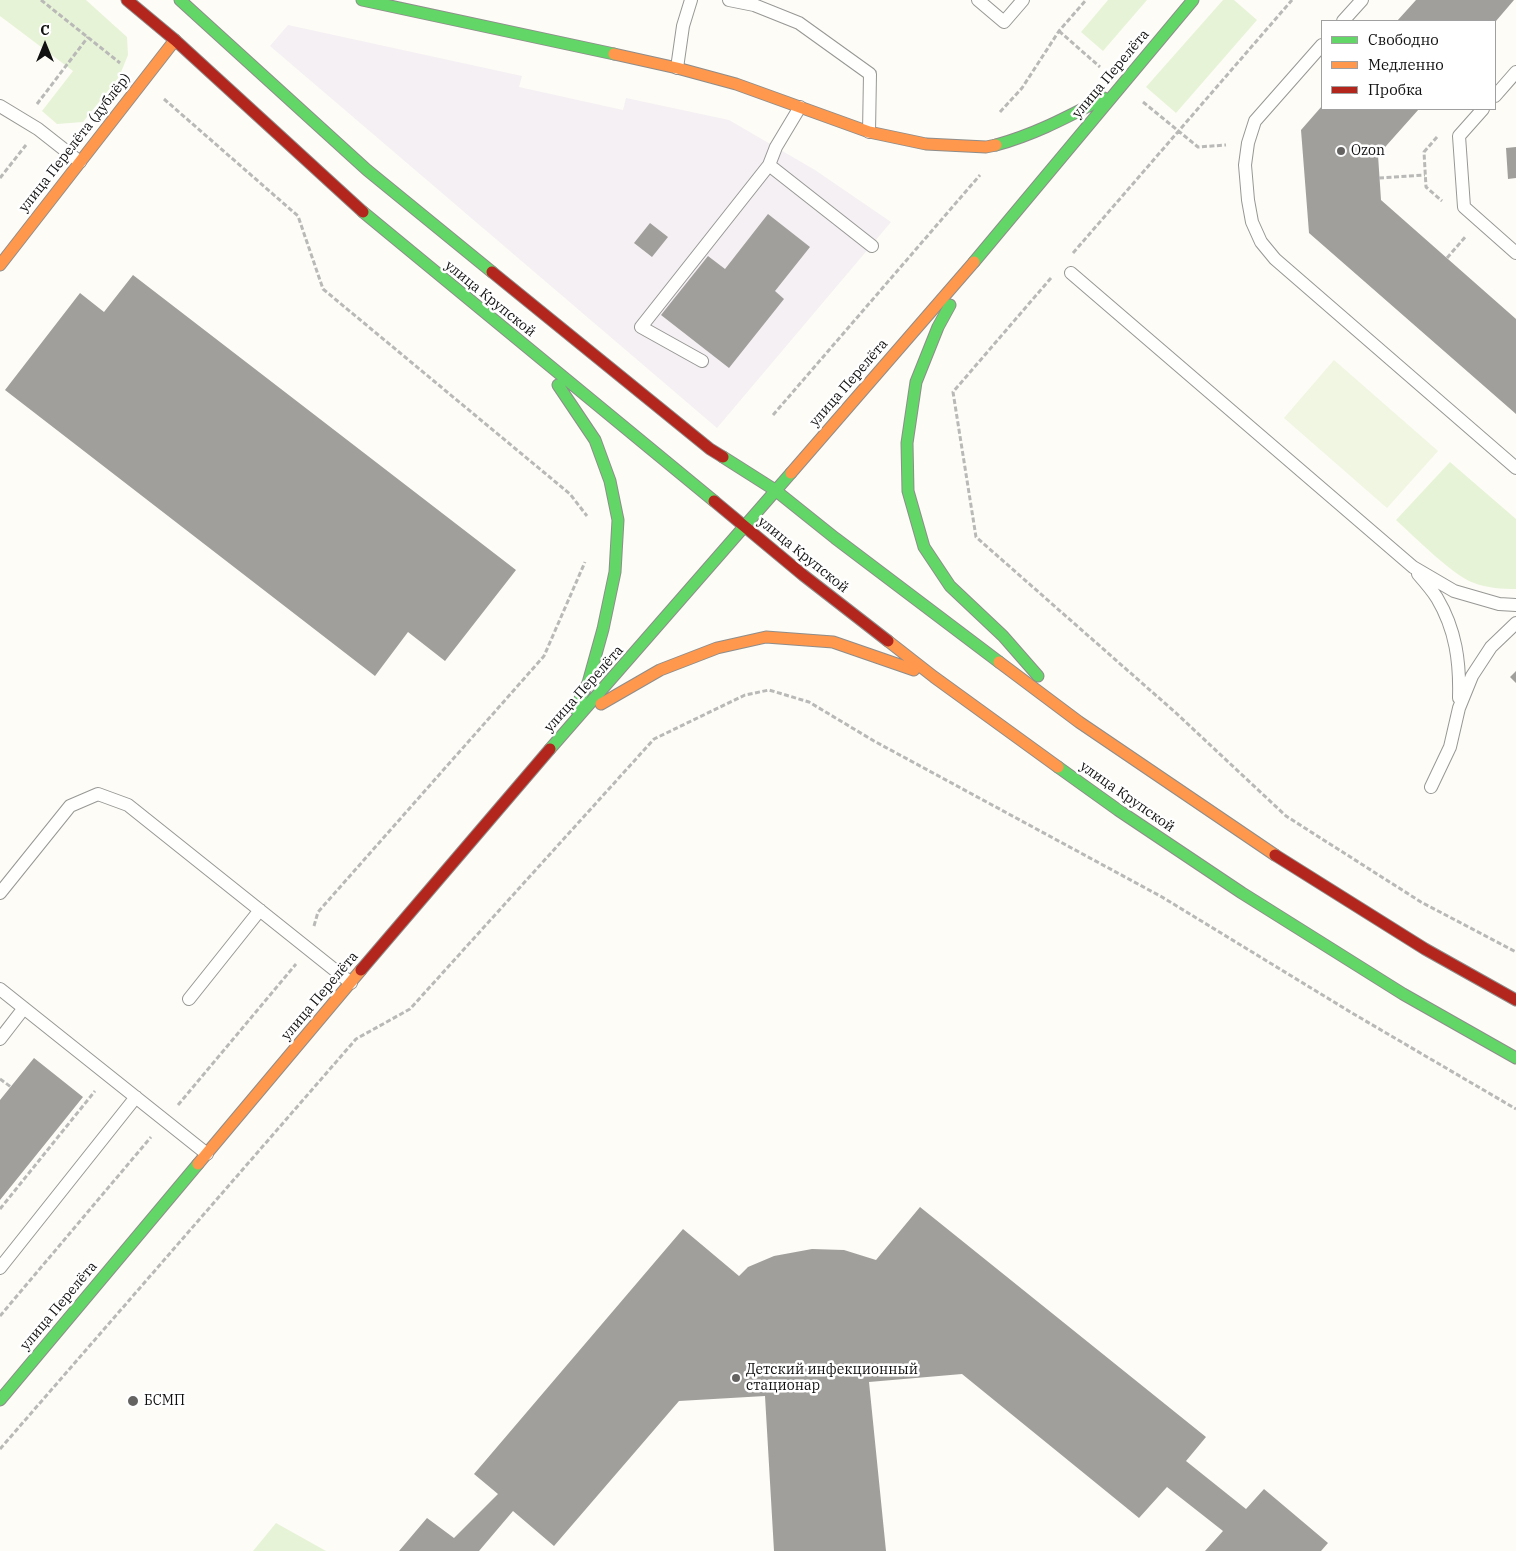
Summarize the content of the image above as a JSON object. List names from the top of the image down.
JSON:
{
  "streets": {
    "main road": ["улица Перелёта", "улица Перелёта (дублёр)", "улица Крупской"]
  },
  "crossings": [
    ["улица Перелёта", "улица Крупской"],
    ["улица Перелёта (дублёр)", "улица Крупской"]
  ],
  "places": ["Ozon", "Детский инфекционный стационар", "БСМП"],
  "legend": ["Свободно", "Медленно", "Пробка"],
  "north": "top"
}
